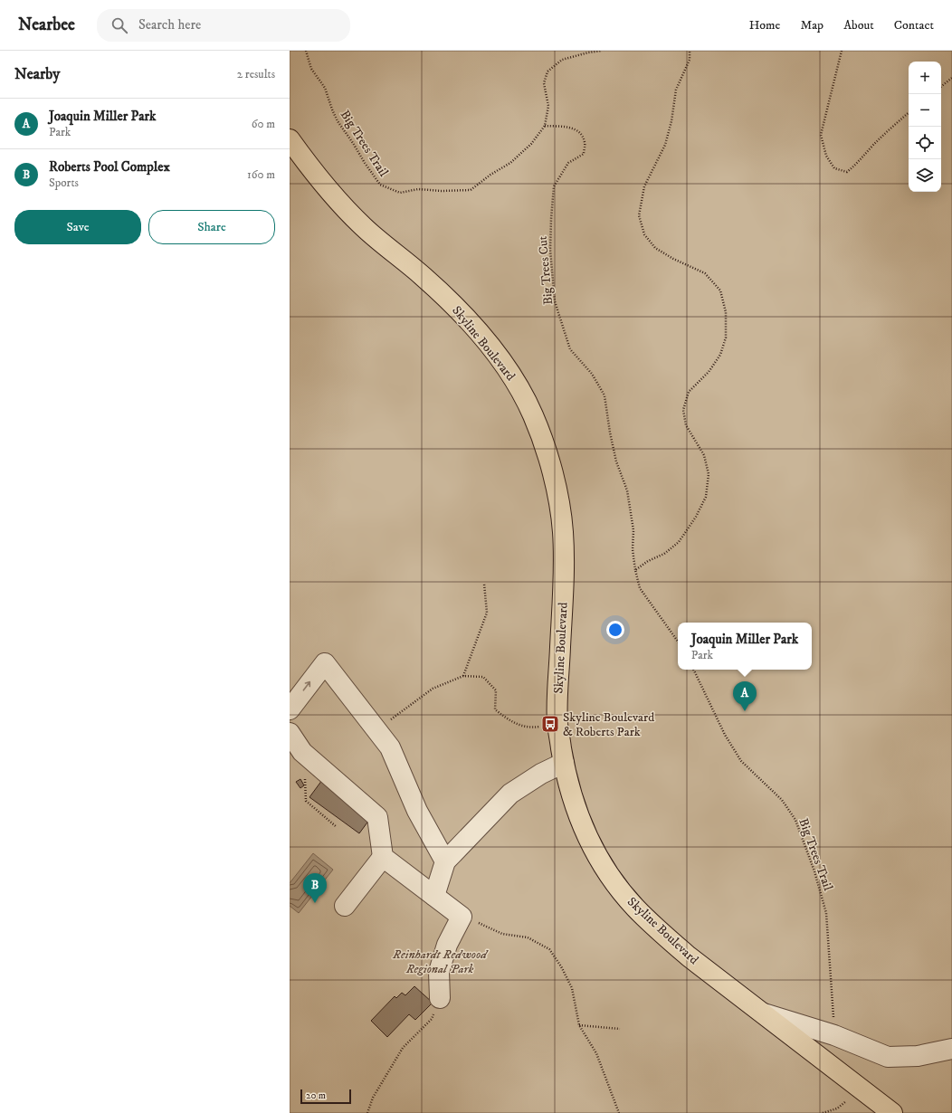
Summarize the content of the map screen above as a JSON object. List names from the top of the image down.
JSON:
{
  "streets": {
    "main road": ["Skyline Boulevard"],
    "path": ["Big Trees Trail", "Big Trees Cut"]
  },
  "crossings": [
    ["Big Trees Trail", "Big Trees Cut"]
  ],
  "parks": ["Reinhardt Redwood Regional Park"],
  "places": {
    "bus stop": ["Skyline Boulevard & Roberts Park"]
  },
  "scale_bar": "20 m",
  "page": {
    "header": "Nearbee",
    "search": "Search here",
    "nav": [
      "Home",
      "Map",
      "About",
      "Contact"
    ],
    "heading": ["Nearby", "2 results"],
    "map_buttons": ["+", "−"],
    "list": [
      {
        "mark": "A",
        "name": "Joaquin Miller Park",
        "note": "Park",
        "value": "60 m"
      },
      {
        "mark": "B",
        "name": "Roberts Pool Complex",
        "note": "Sports",
        "value": "160 m"
      }
    ],
    "buttons": ["Save", "Share"],
    "popup": ["Joaquin Miller Park", "Park"],
    "pins": ["A", "B"],
    "scale": "20 m"
  }
}
